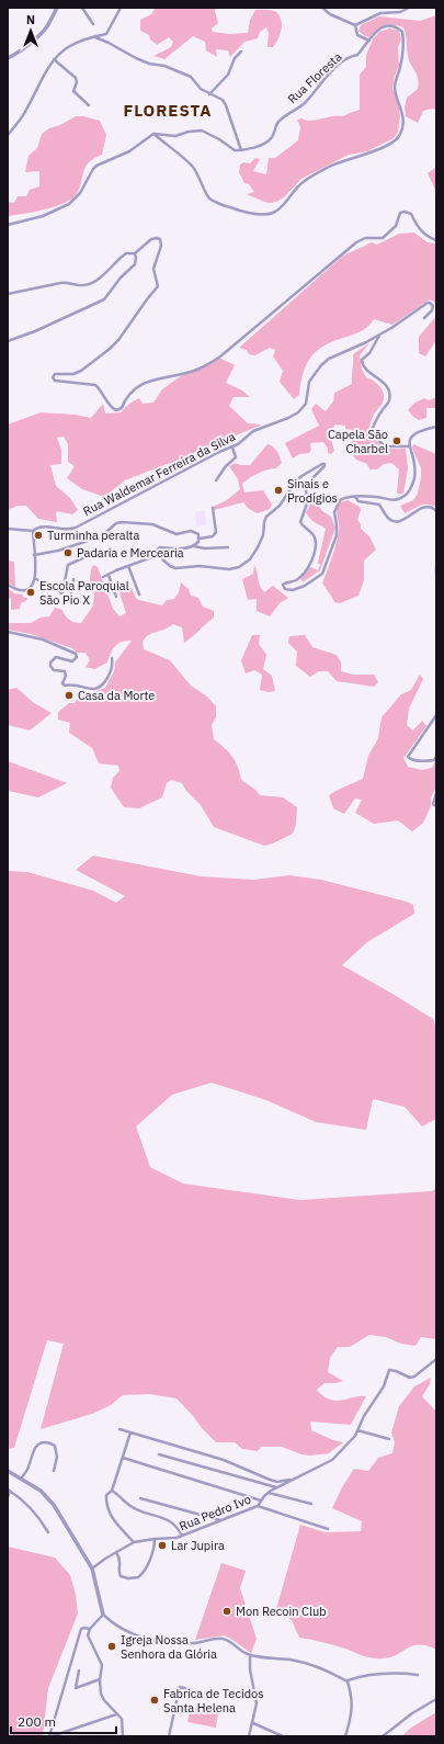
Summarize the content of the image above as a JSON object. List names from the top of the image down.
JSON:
{
  "streets": {
    "street": ["Rua Floresta", "Rua Waldemar Ferreira da Silva", "Rua Pedro Ivo"]
  },
  "districts": ["FLORESTA"],
  "places": [
    "Capela São Charbel",
    "Sinais e Prodígios",
    "Turminha peralta",
    "Padaria e Mercearia",
    "Escola Paroquial São Pio X",
    "Casa da Morte",
    "Lar Jupira",
    "Mon Recoin Club",
    "Igreja Nossa Senhora da Glória",
    "Fabrica de Tecidos Santa Helena"
  ],
  "scale_bar": "200 m",
  "north": "top"
}
